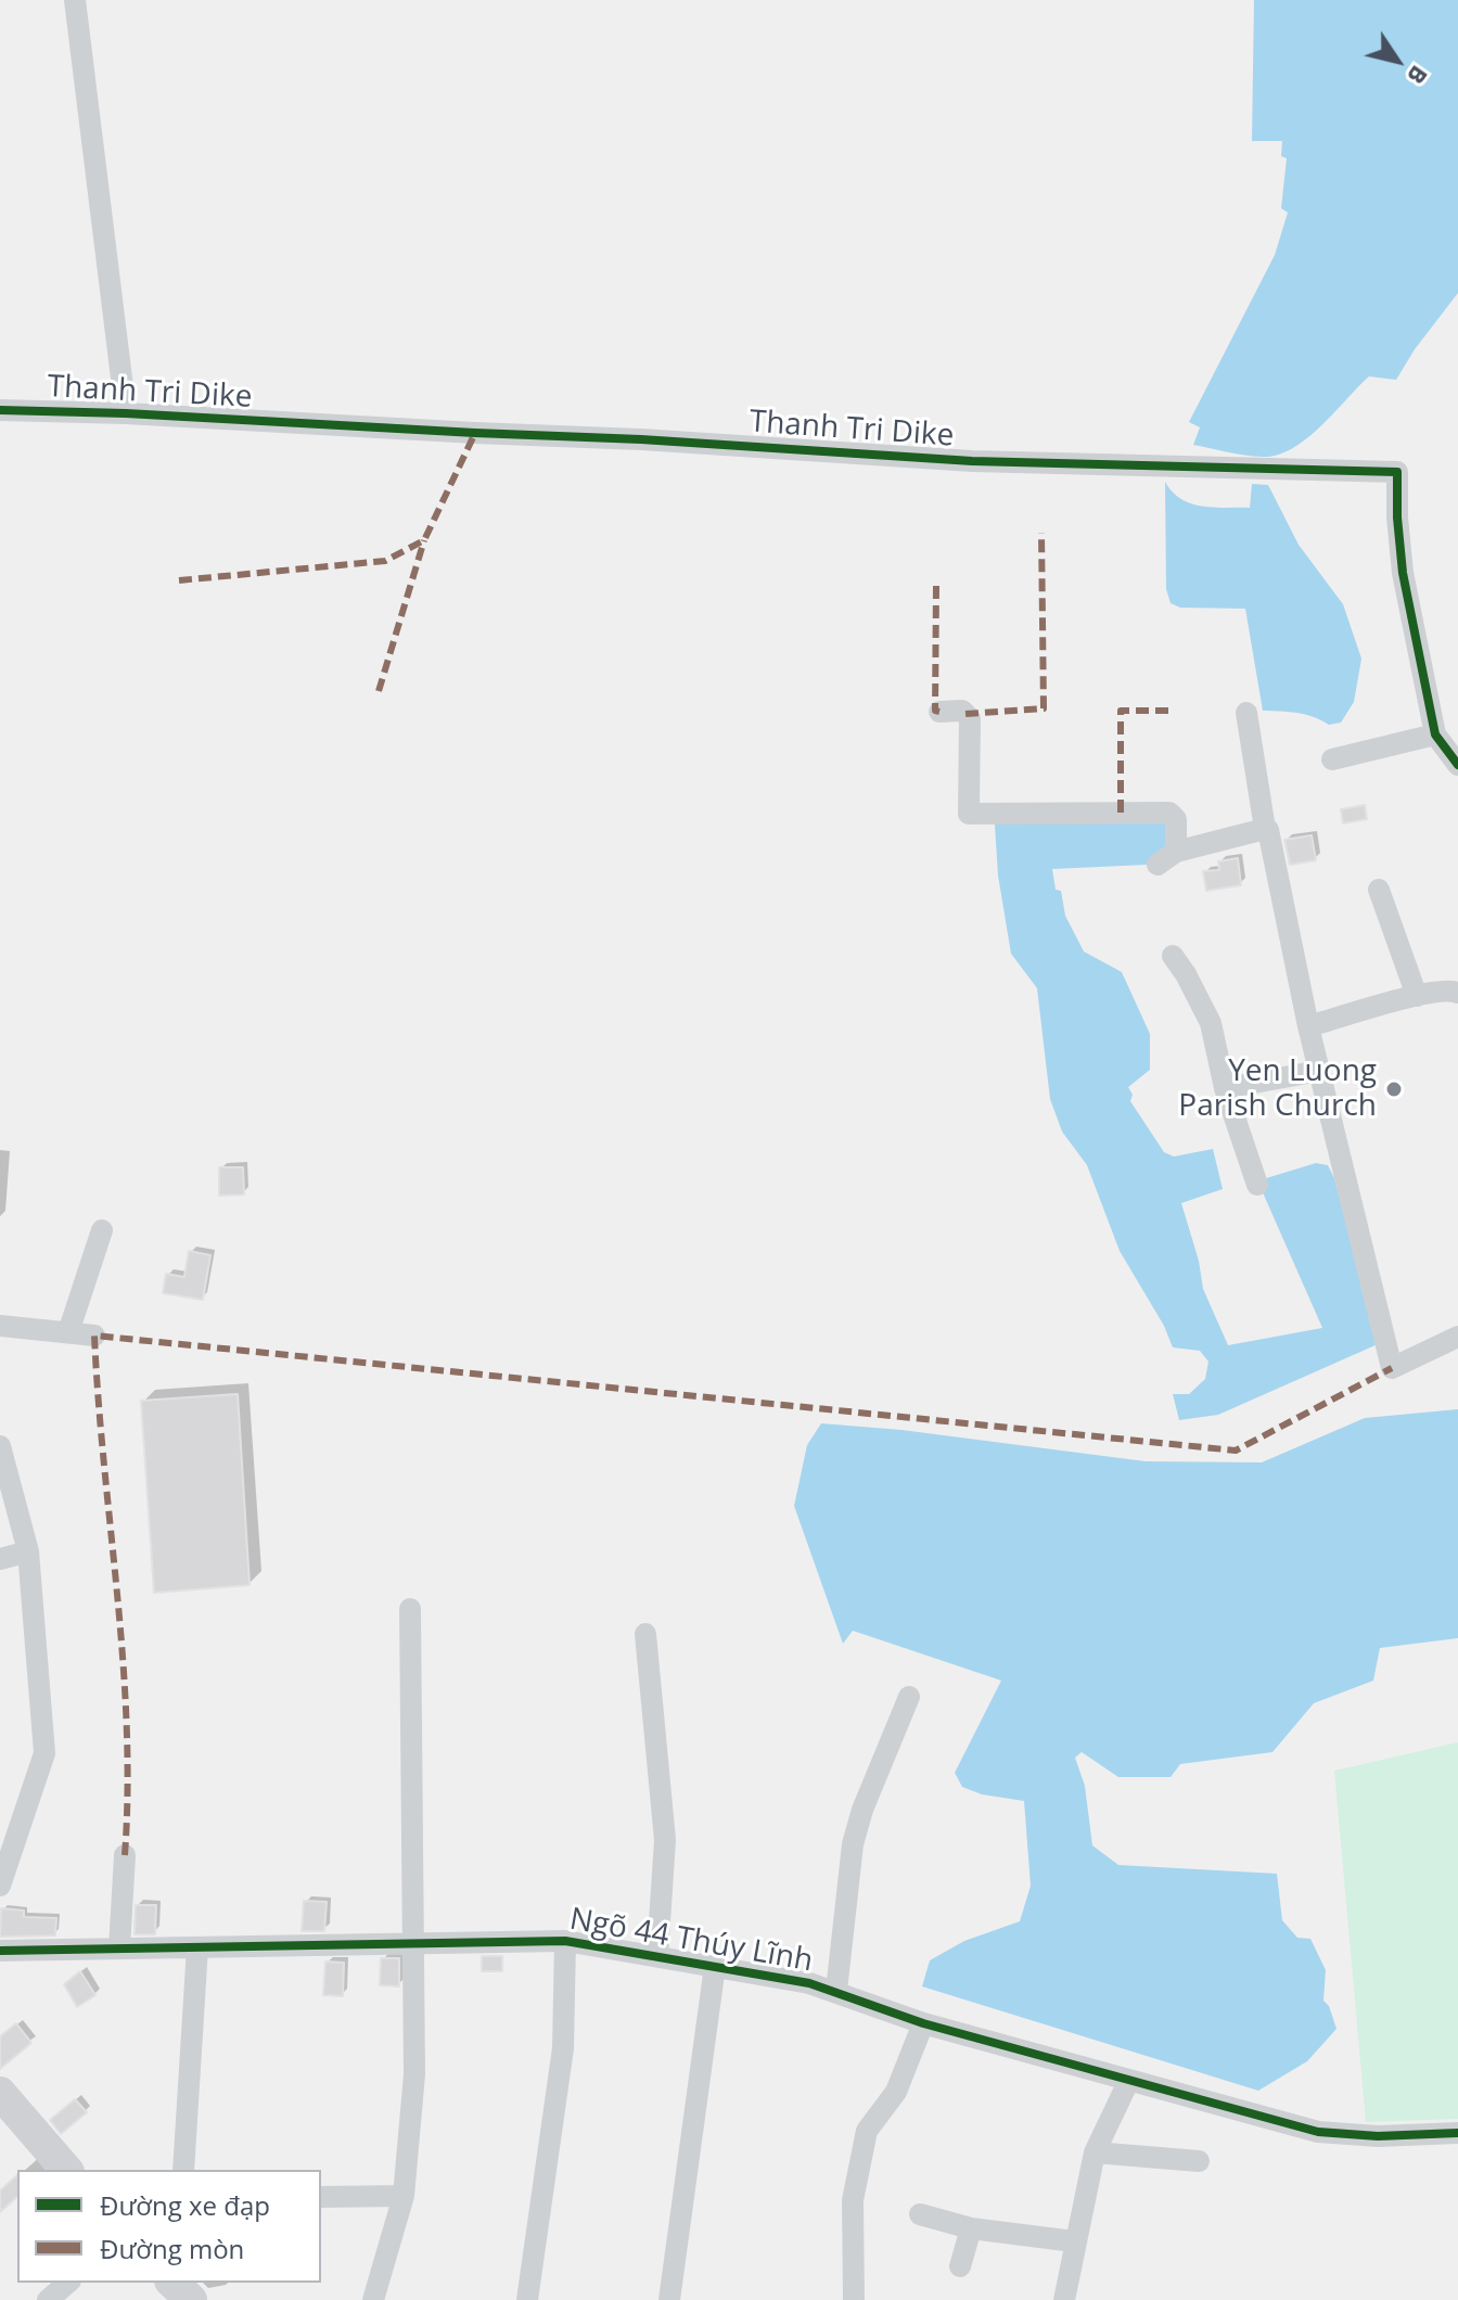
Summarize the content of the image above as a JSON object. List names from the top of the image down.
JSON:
{
  "streets": {
    "street": ["Thanh Tri Dike", "Ngõ 44 Thúy Lĩnh"]
  },
  "places": ["Yen Luong Parish Church"],
  "legend": ["Đường xe đạp", "Đường mòn"],
  "north": "bottom right"
}
